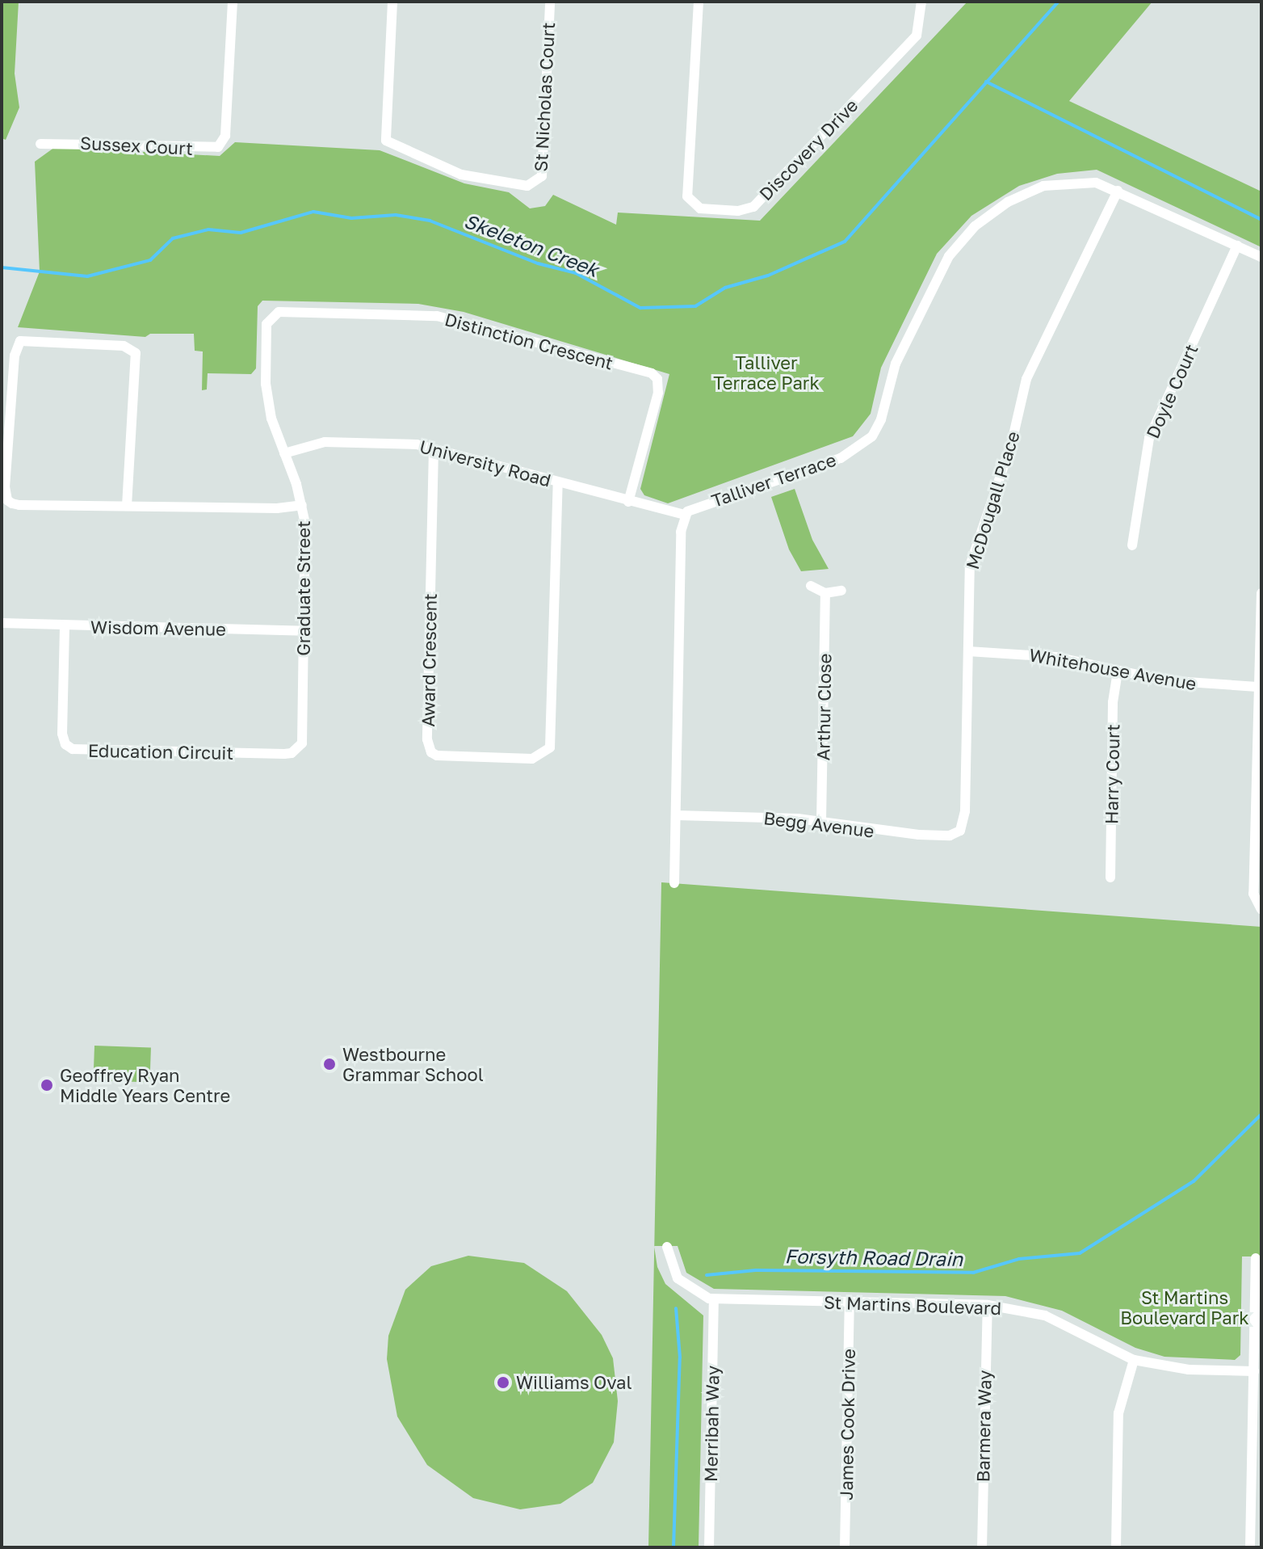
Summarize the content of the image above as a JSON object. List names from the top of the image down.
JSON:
{
  "streets": {
    "street": [
      "St Nicholas Court",
      "Sussex Court",
      "Discovery Drive",
      "Distinction Crescent",
      "Doyle Court",
      "University Road",
      "Talliver Terrace",
      "McDougall Place",
      "Graduate Street",
      "Wisdom Avenue",
      "Award Crescent",
      "Whitehouse Avenue",
      "Arthur Close",
      "Education Circuit",
      "Harry Court",
      "Begg Avenue",
      "St Martins Boulevard",
      "Merribah Way",
      "James Cook Drive",
      "Barmera Way"
    ]
  },
  "crossings": [
    ["Distinction Crescent", "University Road"],
    ["Distinction Crescent", "Graduate Street"],
    ["Doyle Court", "Talliver Terrace"],
    ["University Road", "Talliver Terrace"],
    ["University Road", "Graduate Street"],
    ["University Road", "Award Crescent"],
    ["Talliver Terrace", "McDougall Place"],
    ["McDougall Place", "Whitehouse Avenue"],
    ["McDougall Place", "Begg Avenue"],
    ["Graduate Street", "Wisdom Avenue"],
    ["Graduate Street", "Education Circuit"],
    ["Wisdom Avenue", "Education Circuit"],
    ["Whitehouse Avenue", "Harry Court"],
    ["Arthur Close", "Begg Avenue"],
    ["St Martins Boulevard", "Merribah Way"],
    ["St Martins Boulevard", "James Cook Drive"],
    ["St Martins Boulevard", "Barmera Way"]
  ],
  "water": ["Skeleton Creek", "Forsyth Road Drain"],
  "parks": ["Talliver Terrace Park", "St Martins Boulevard Park"],
  "places": ["Westbourne Grammar School", "Geoffrey Ryan Middle Years Centre", "Williams Oval"]
}
